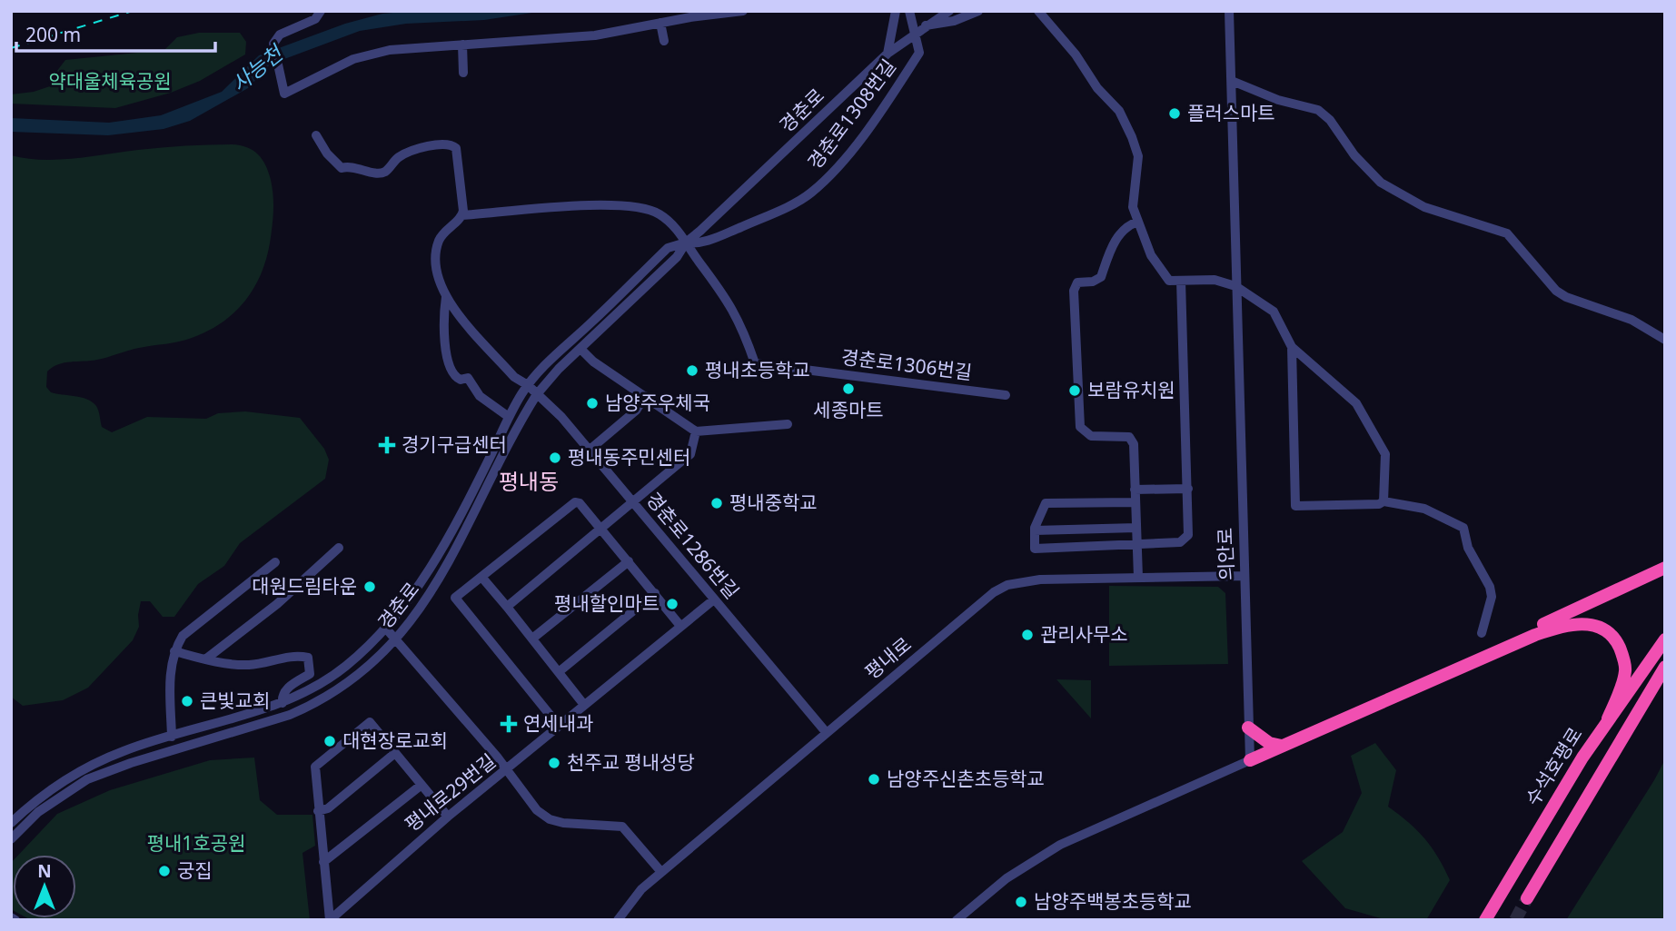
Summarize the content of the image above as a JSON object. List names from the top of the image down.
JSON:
{
  "streets": {
    "highway": ["수석호평로"],
    "street": [
      "경춘로",
      "경춘로1308번길",
      "경춘로1306번길",
      "경춘로1286번길",
      "의안로",
      "평내로",
      "평내로29번길"
    ]
  },
  "crossings": [
    ["경춘로", "경춘로1308번길"],
    ["경춘로", "경춘로1306번길"],
    ["경춘로", "경춘로1286번길"],
    ["경춘로1308번길", "경춘로1306번길"],
    ["경춘로1286번길", "평내로"],
    ["경춘로1286번길", "평내로29번길"],
    ["의안로", "평내로"]
  ],
  "districts": ["평내동"],
  "water": ["사능천"],
  "parks": ["약대울체육공원", "평내1호공원"],
  "places": {
    "other": [
      "플러스마트",
      "평내초등학교",
      "세종마트",
      "보람유치원",
      "남양주우체국",
      "평내동주민센터",
      "평내중학교",
      "대원드림타운",
      "평내할인마트",
      "관리사무소",
      "큰빛교회",
      "대현장로교회",
      "천주교 평내성당",
      "남양주신촌초등학교",
      "궁집",
      "남양주백봉초등학교"
    ],
    "health": ["경기구급센터", "연세내과"]
  },
  "scale_bar": "200 m",
  "north": "top"
}
